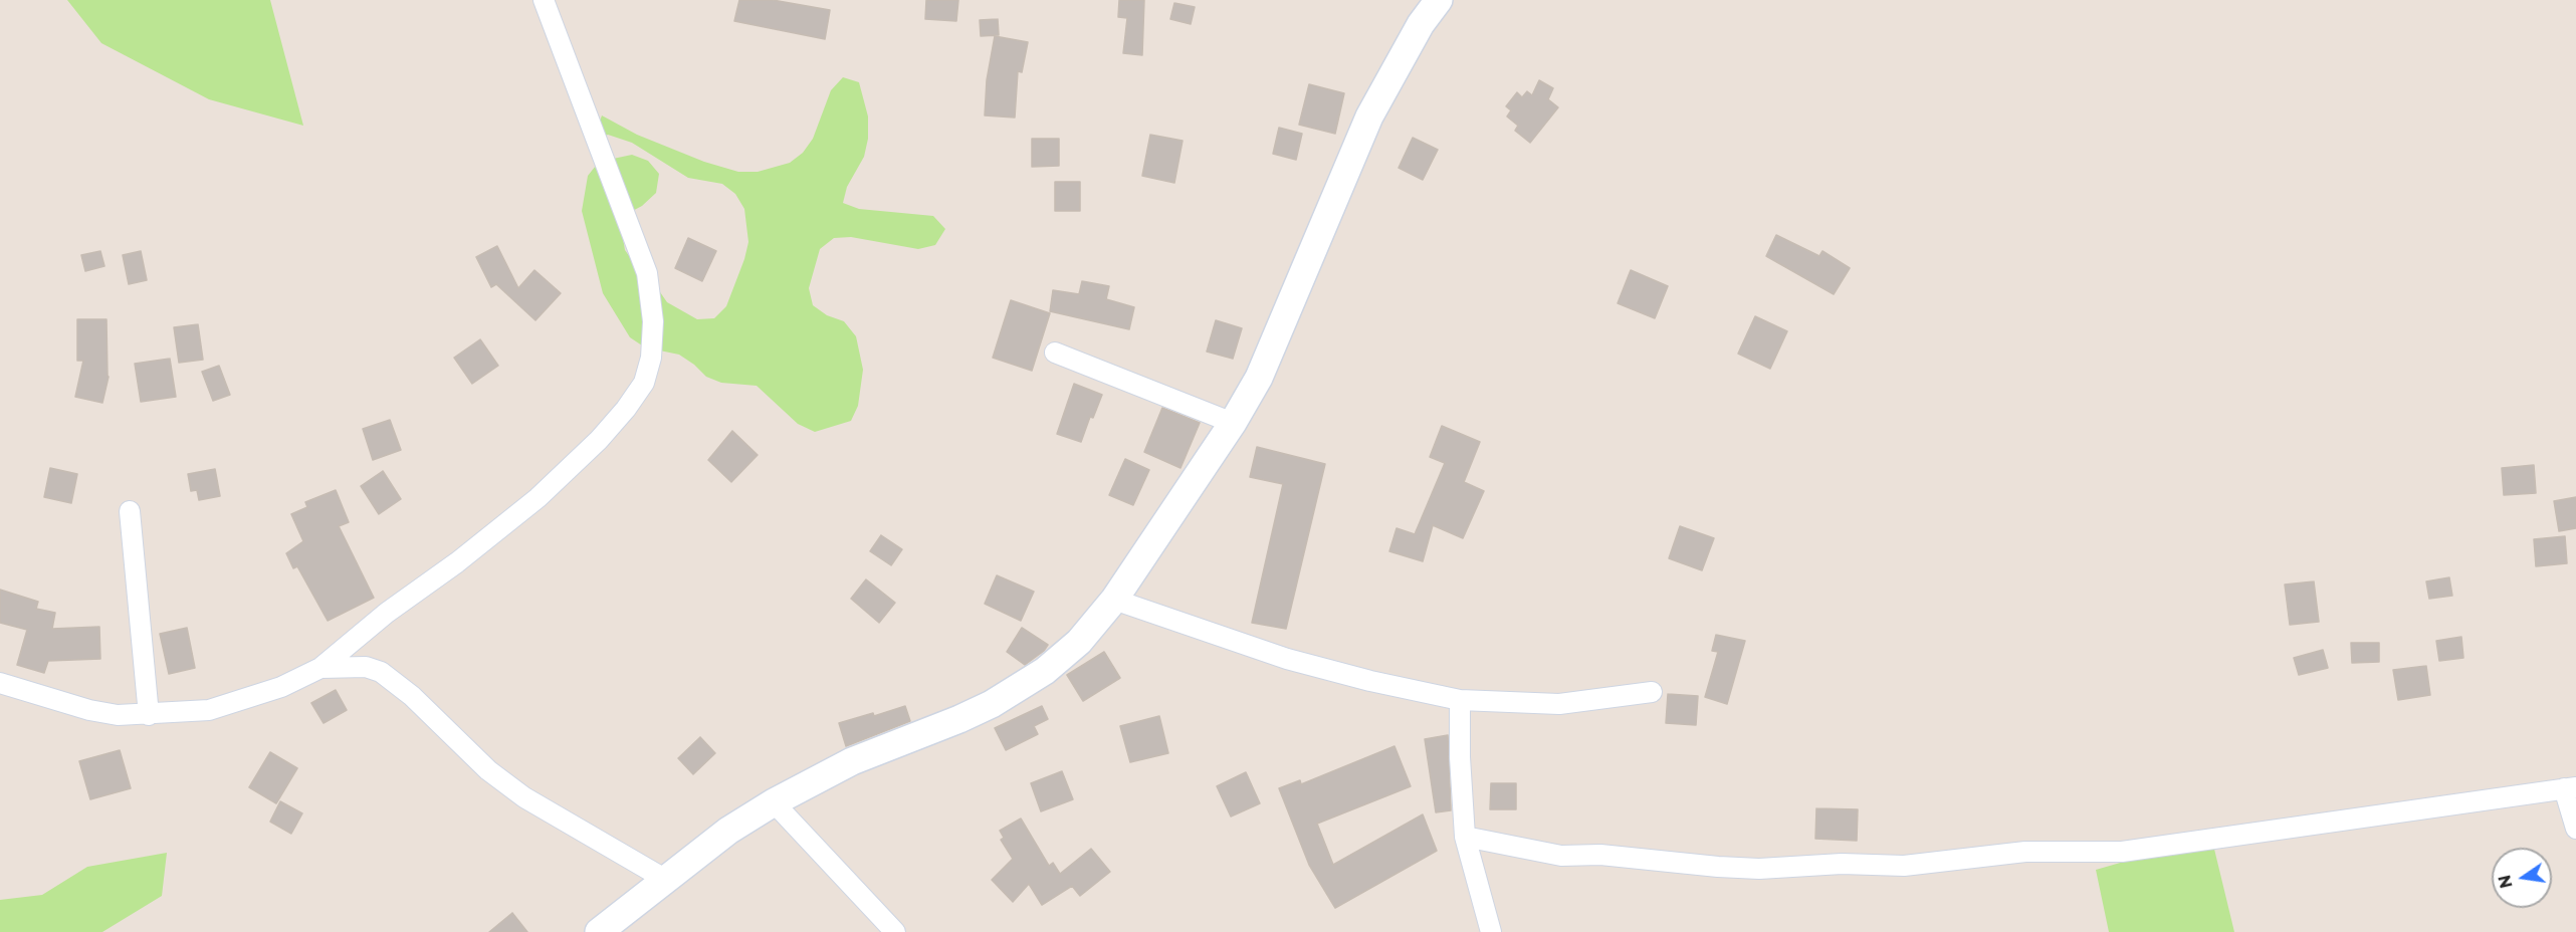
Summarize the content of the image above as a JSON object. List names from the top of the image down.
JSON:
{
  "north": "left"
}
